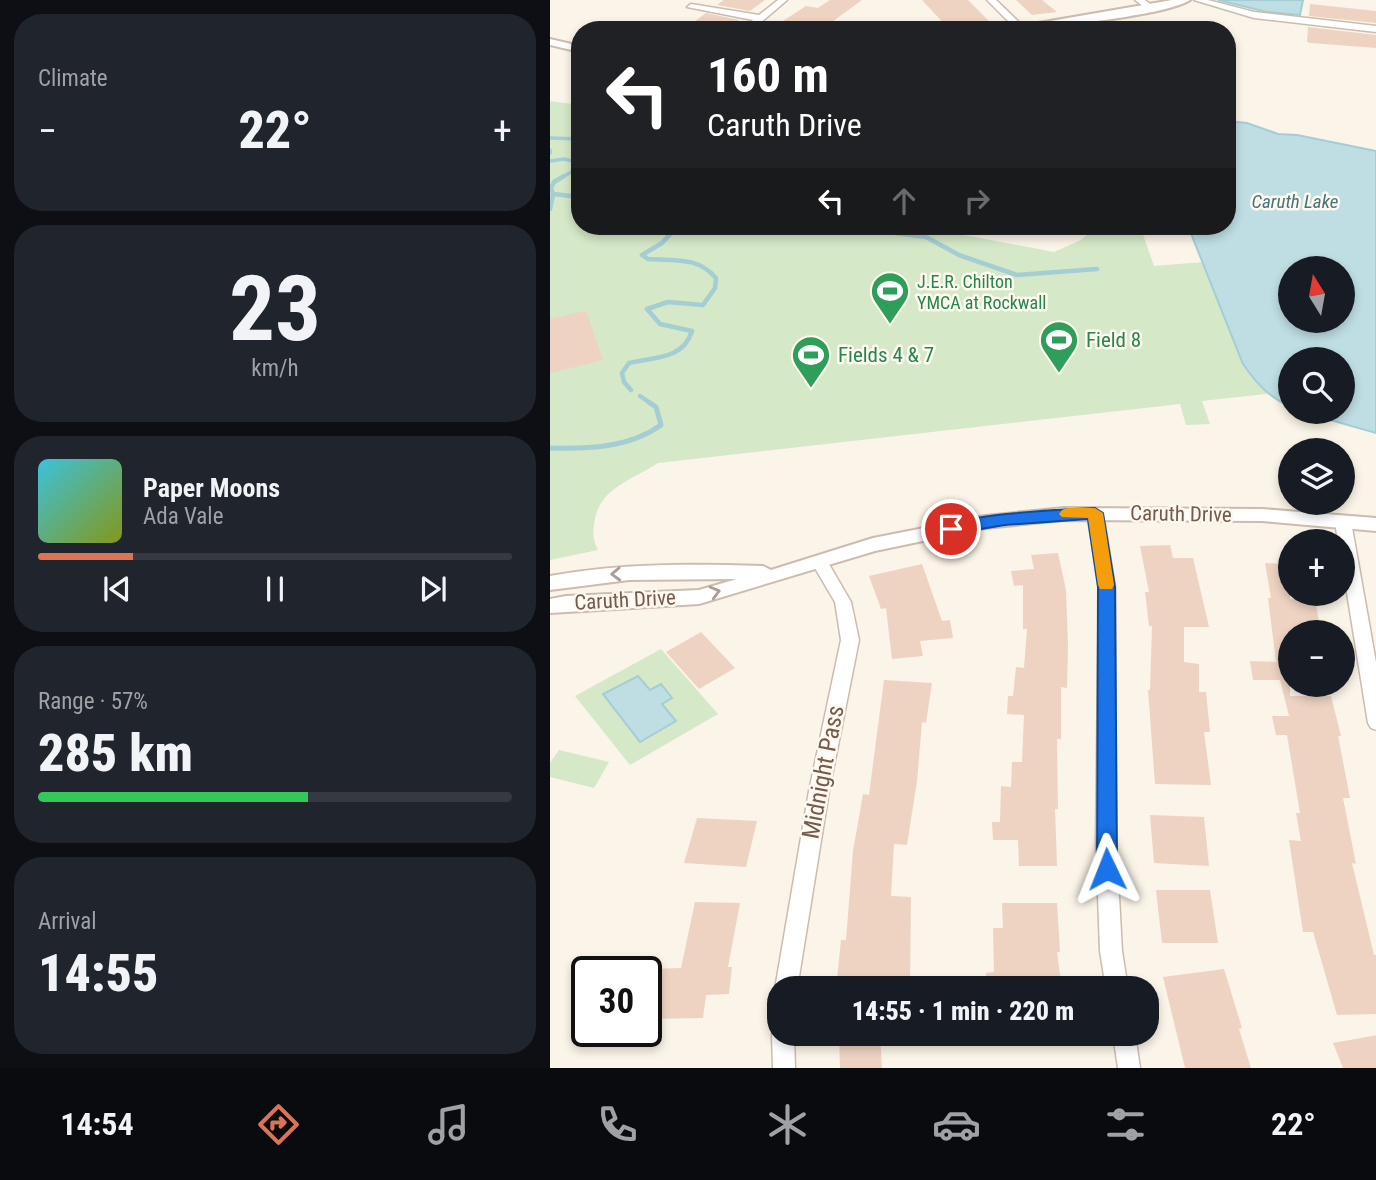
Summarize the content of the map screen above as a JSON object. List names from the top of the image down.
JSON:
{
  "streets": {
    "street": ["Caruth Drive", "Midnight Pass"]
  },
  "crossings": [
    ["Caruth Drive", "Midnight Pass"]
  ],
  "water": ["Caruth Lake"],
  "places": {
    "sports": ["J.E.R. Chilton YMCA at Rockwall", "Field 8", "Fields 4 & 7"]
  },
  "north": "top",
  "page": {
    "tile": [
      "Climate",
      ["23", "km/h"],
      ["Range · 57%", "285 km"],
      ["Arrival", "14:55"]
    ],
    "turn": ["160 m", "Caruth Drive"],
    "heat": ["−", "22°", "+"],
    "map_buttons": ["+", "−"],
    "song": ["Paper Moons", "Ada Vale"],
    "limit": "30",
    "trip": "14:55 · 1 min · 220 m",
    "tabs": ["14:54", "22°"]
  }
}
